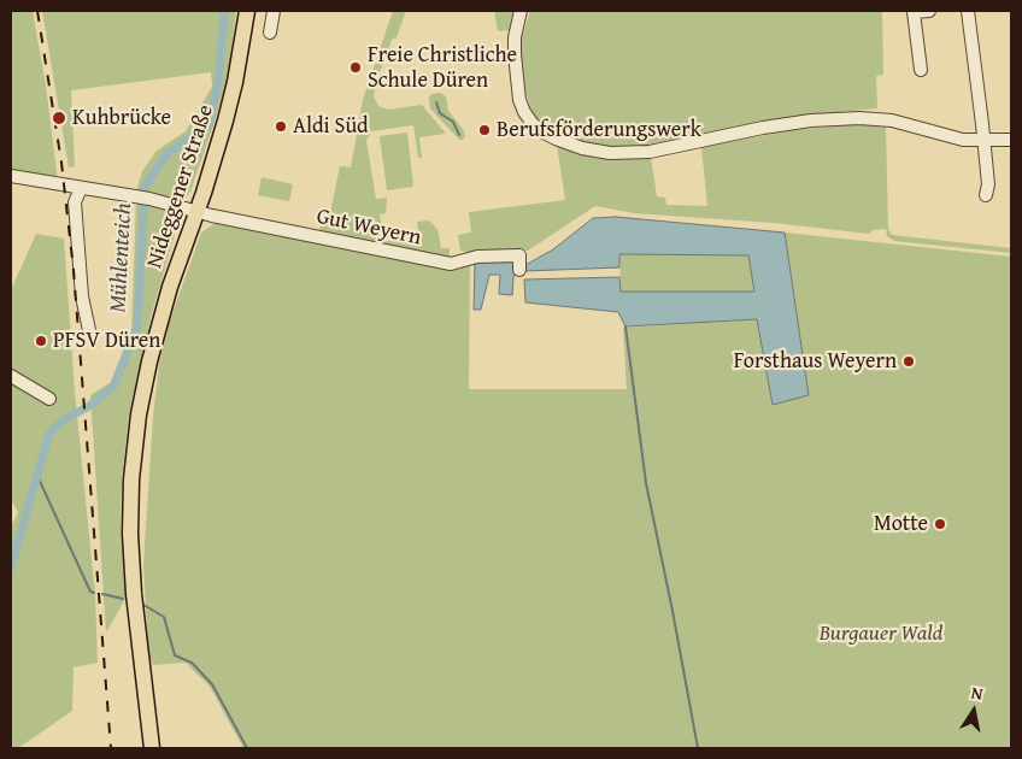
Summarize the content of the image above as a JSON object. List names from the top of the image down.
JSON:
{
  "streets": {
    "main road": ["Nideggener Straße"],
    "street": ["Gut Weyern"]
  },
  "crossings": [
    ["Nideggener Straße", "Gut Weyern"]
  ],
  "water": ["Mühlenteich"],
  "parks": ["Burgauer Wald"],
  "places": [
    "Freie Christliche Schule Düren",
    "Kuhbrücke",
    "Aldi Süd",
    "Berufsförderungswerk",
    "PFSV Düren",
    "Forsthaus Weyern",
    "Motte"
  ],
  "north": "top"
}
